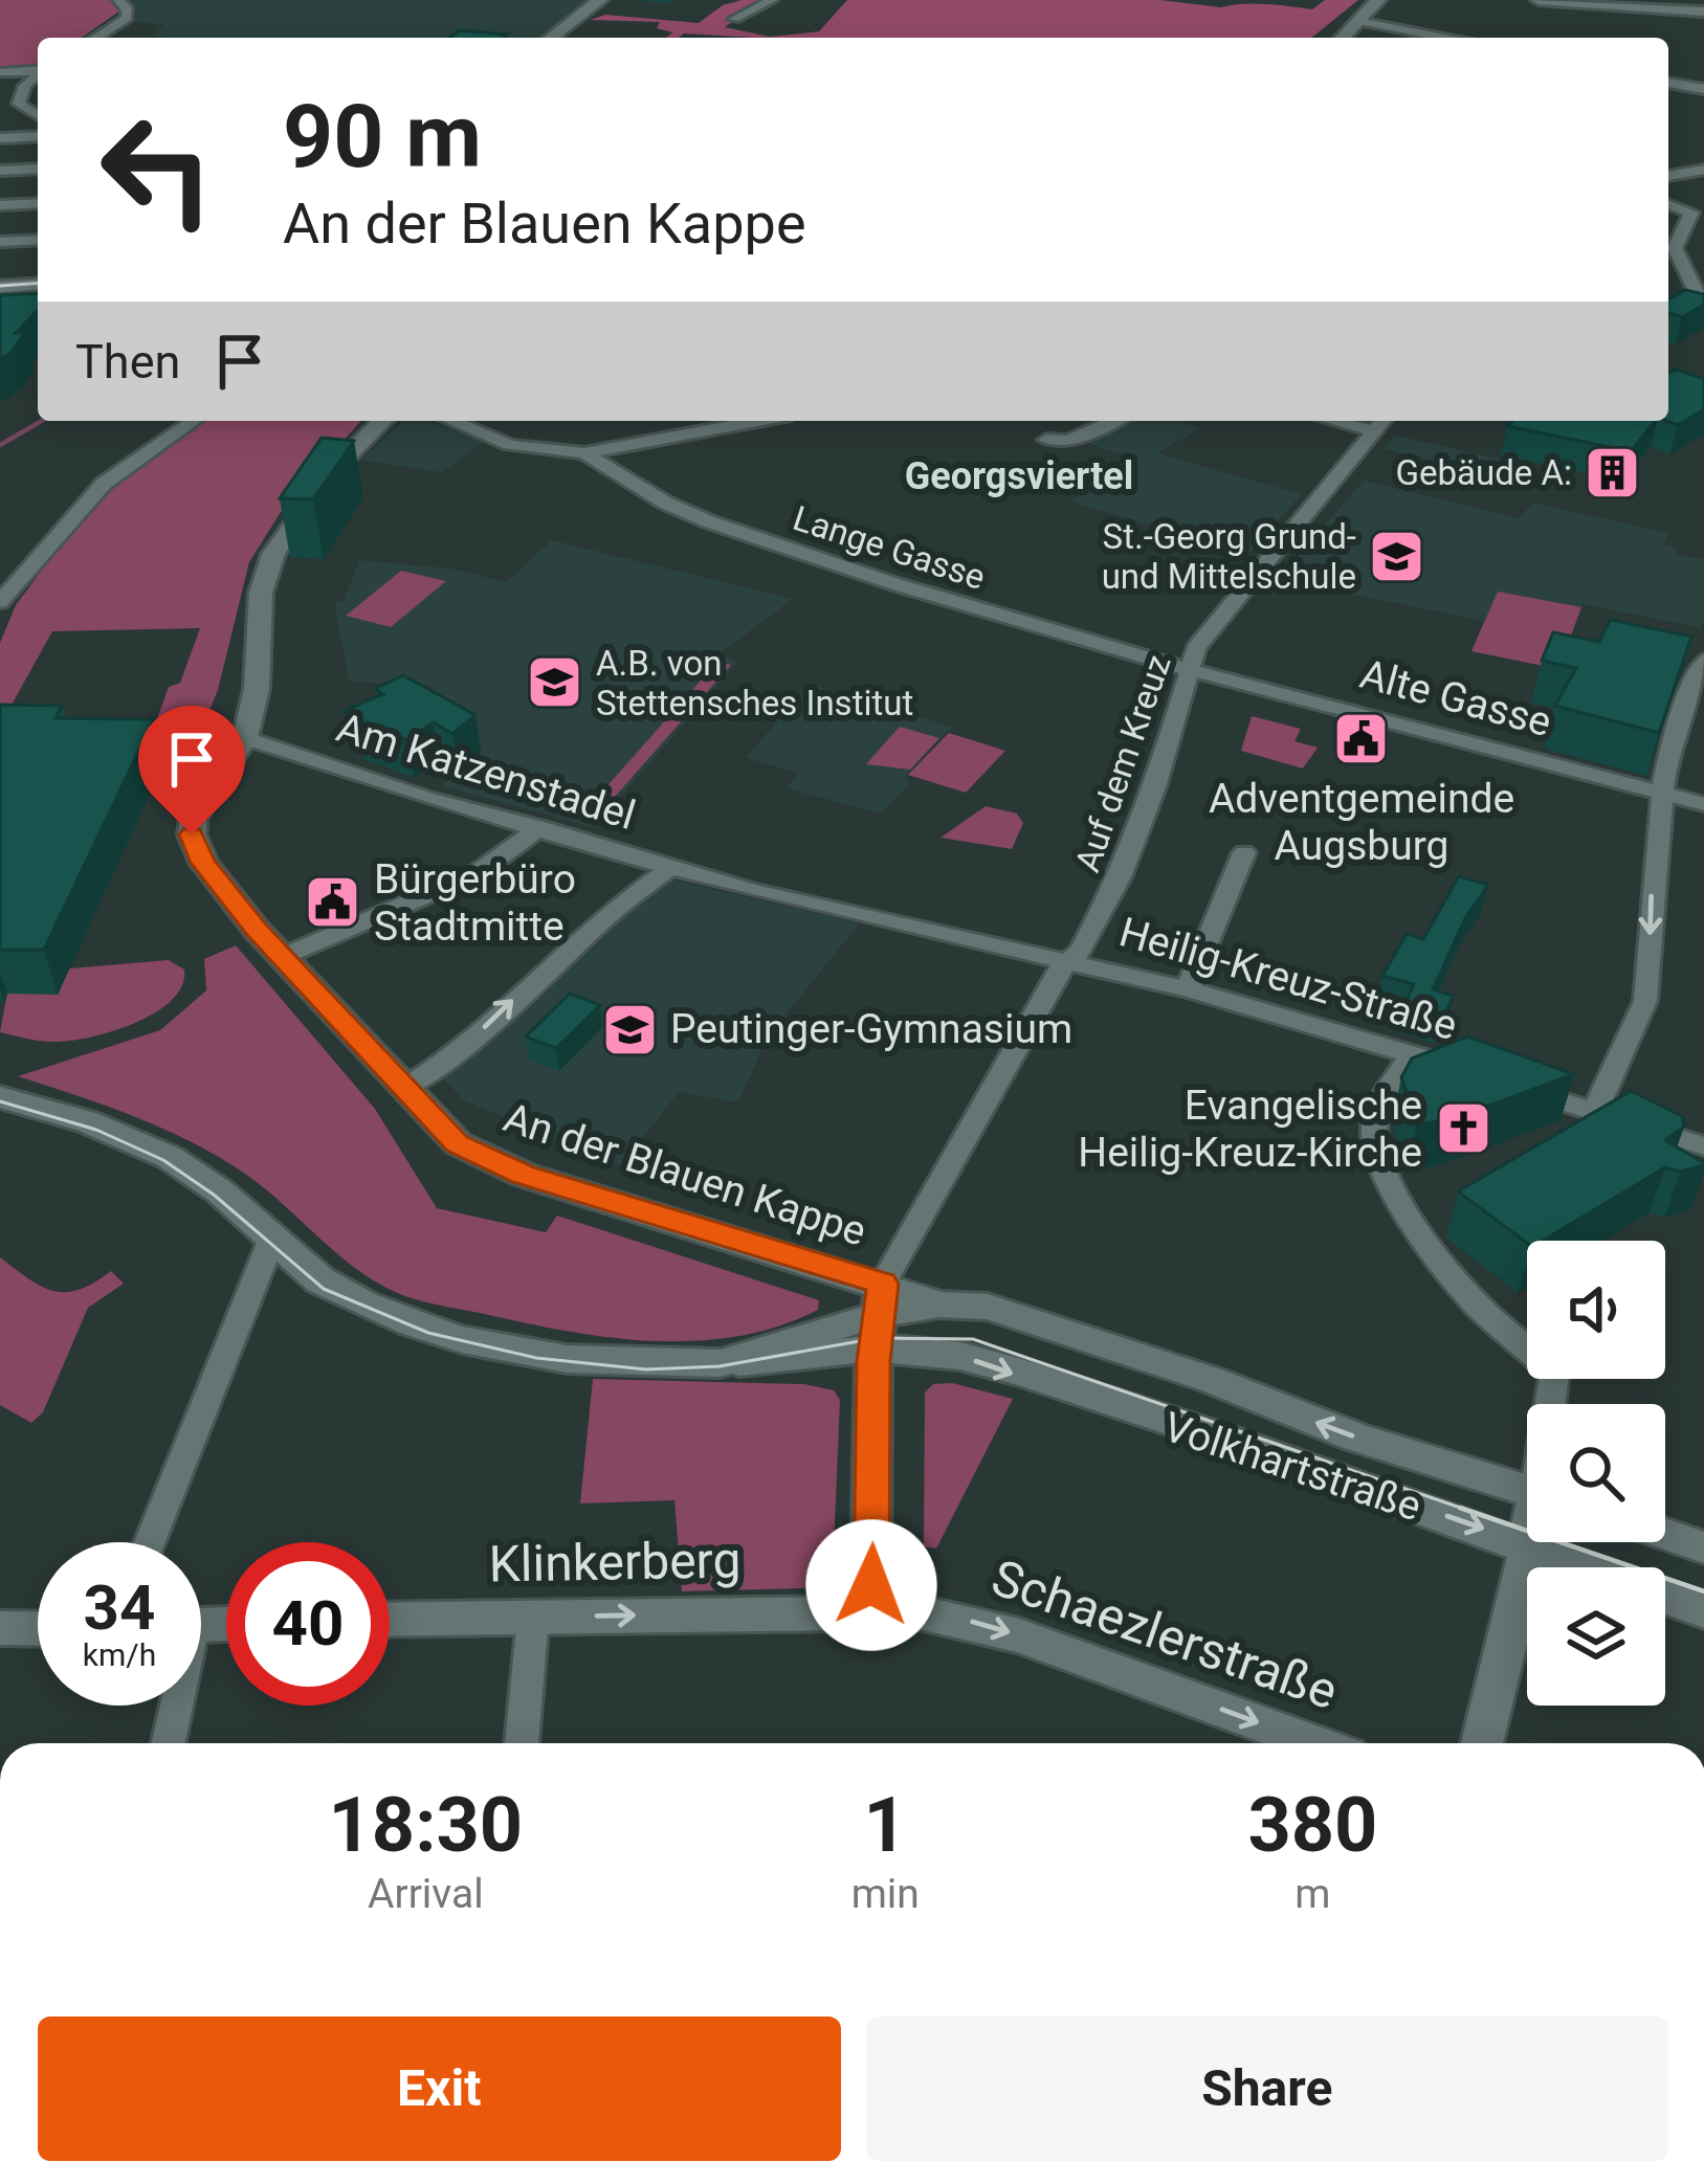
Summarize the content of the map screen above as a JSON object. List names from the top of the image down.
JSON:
{
  "streets": {
    "street": [
      "Lange Gasse",
      "Alte Gasse",
      "Auf dem Kreuz",
      "Am Katzenstadel",
      "Heilig-Kreuz-Straße",
      "An der Blauen Kappe",
      "Volkhartstraße",
      "Klinkerberg",
      "Schaezlerstraße"
    ]
  },
  "crossings": [
    ["Lange Gasse", "Alte Gasse"],
    ["Lange Gasse", "Auf dem Kreuz"],
    ["Alte Gasse", "Auf dem Kreuz"],
    ["Auf dem Kreuz", "Am Katzenstadel"],
    ["Auf dem Kreuz", "Heilig-Kreuz-Straße"],
    ["Auf dem Kreuz", "An der Blauen Kappe"],
    ["Auf dem Kreuz", "Volkhartstraße"],
    ["Am Katzenstadel", "Heilig-Kreuz-Straße"],
    ["Am Katzenstadel", "An der Blauen Kappe"],
    ["An der Blauen Kappe", "Volkhartstraße"],
    ["Klinkerberg", "Schaezlerstraße"]
  ],
  "one_way": ["Schaezlerstraße"],
  "districts": ["Georgsviertel"],
  "places": {
    "building": ["Gebäude A:"],
    "school or university": ["St.-Georg Grund- und Mittelschule", "A.B. von Stettensches Institut", "Peutinger-Gymnasium"],
    "public building": ["Adventgemeinde Augsburg", "Bürgerbüro Stadtmitte"],
    "church": ["Evangelische Heilig-Kreuz-Kirche"]
  },
  "page": {
    "turn": ["90 m", "An der Blauen Kappe"],
    "then": "Then",
    "speed": "34 km/h",
    "limit": "40",
    "eta": [
      "18:30",
      "Arrival",
      "1",
      "min",
      "380",
      "m"
    ],
    "buttons": ["Exit", "Share"]
  }
}
